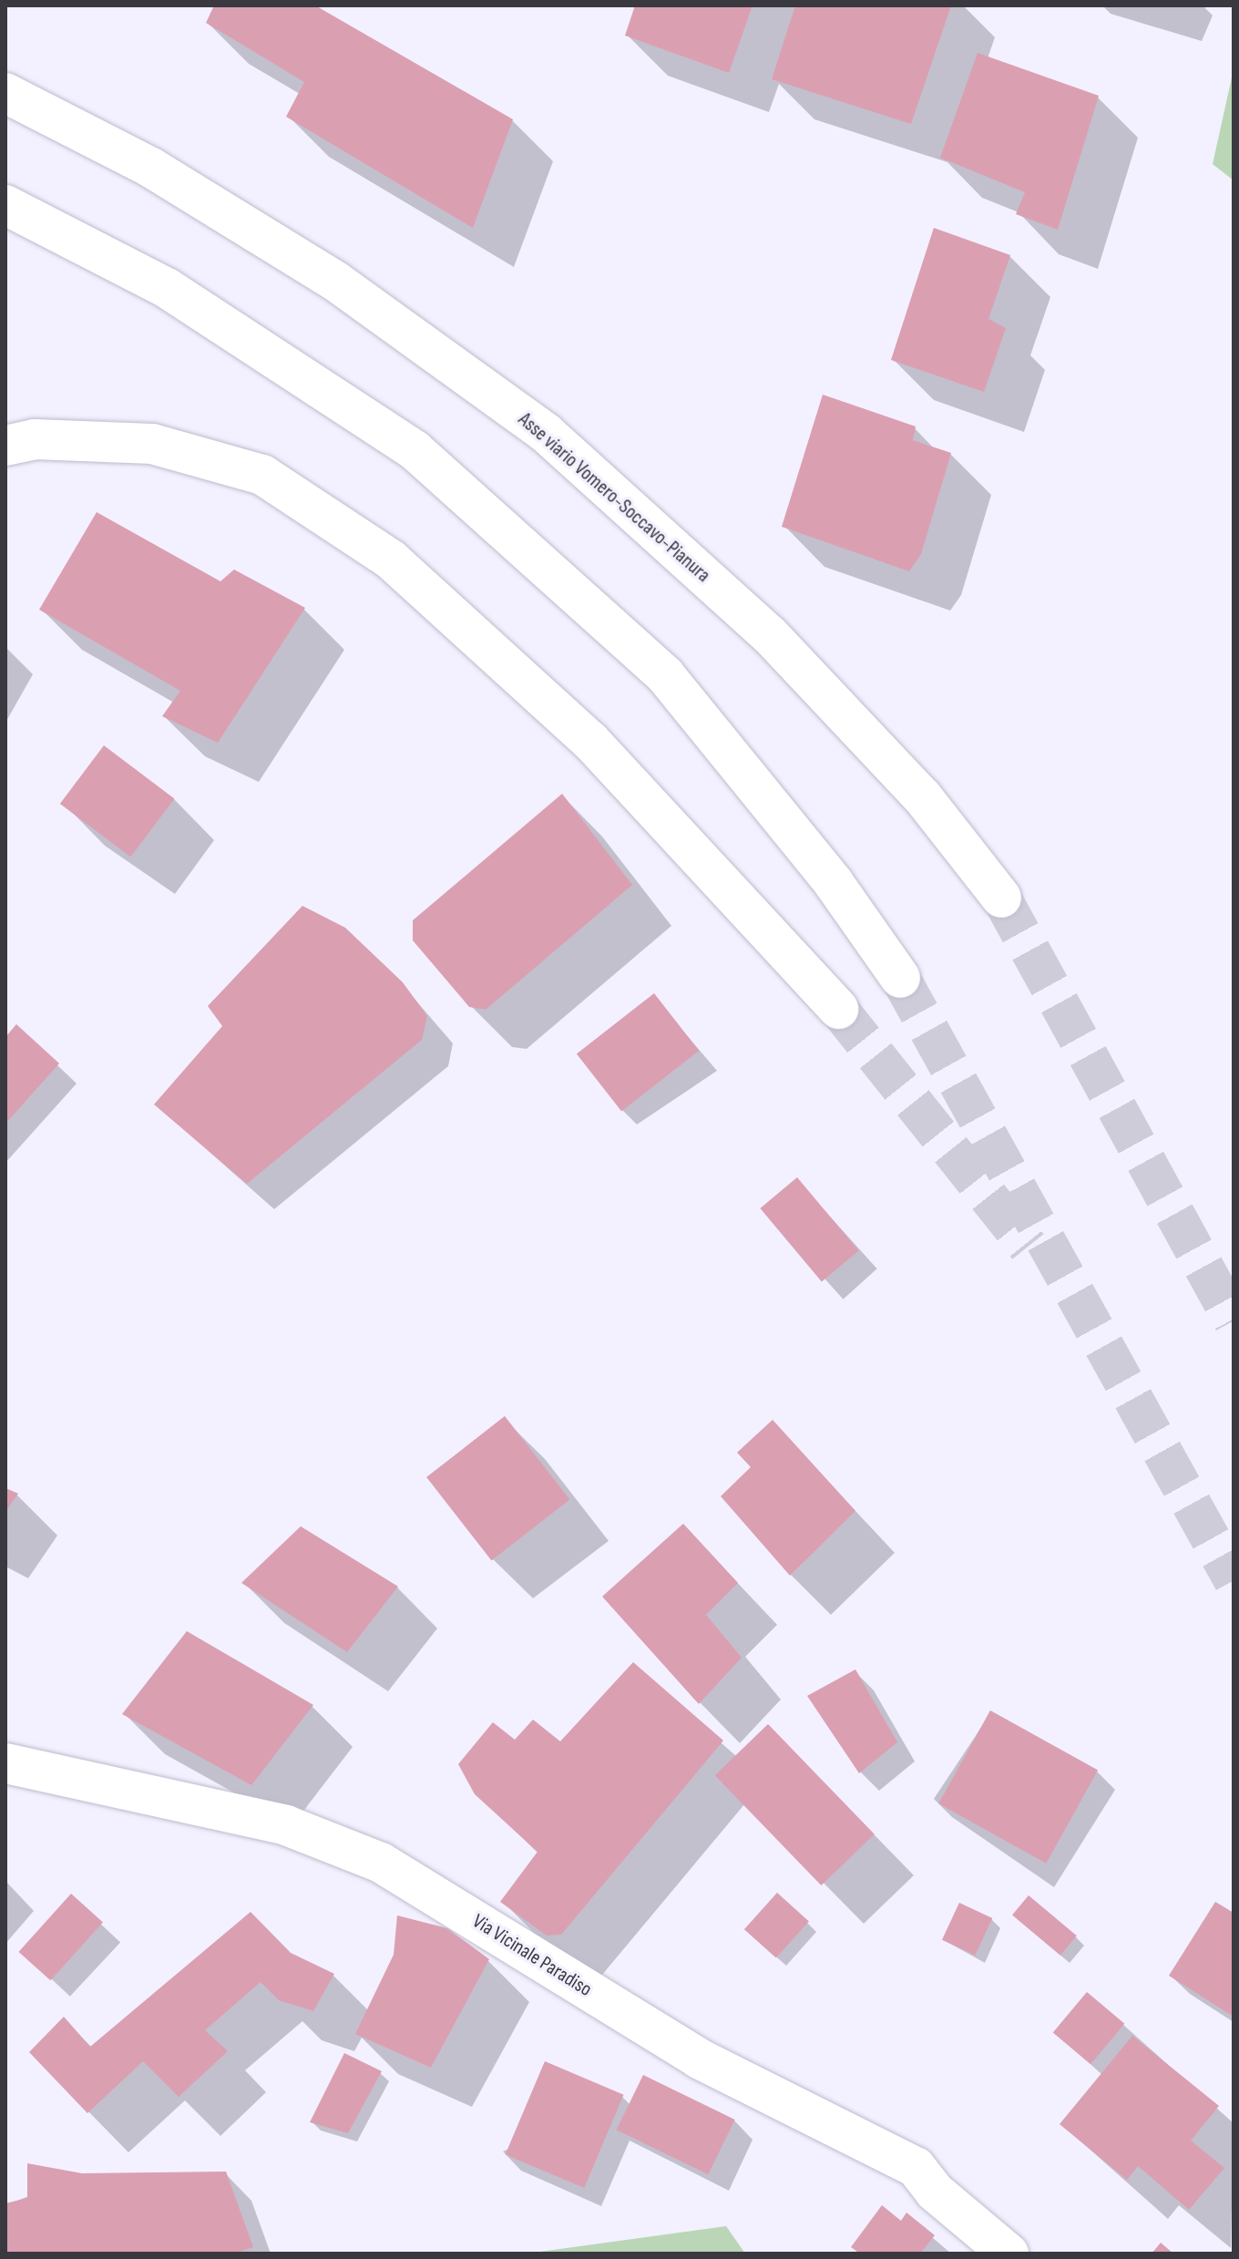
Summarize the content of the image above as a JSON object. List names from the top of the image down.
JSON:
{
  "streets": {
    "main road": ["Asse viario Vomero-Soccavo-Pianura", "Via Vicinale Paradiso"]
  }
}
